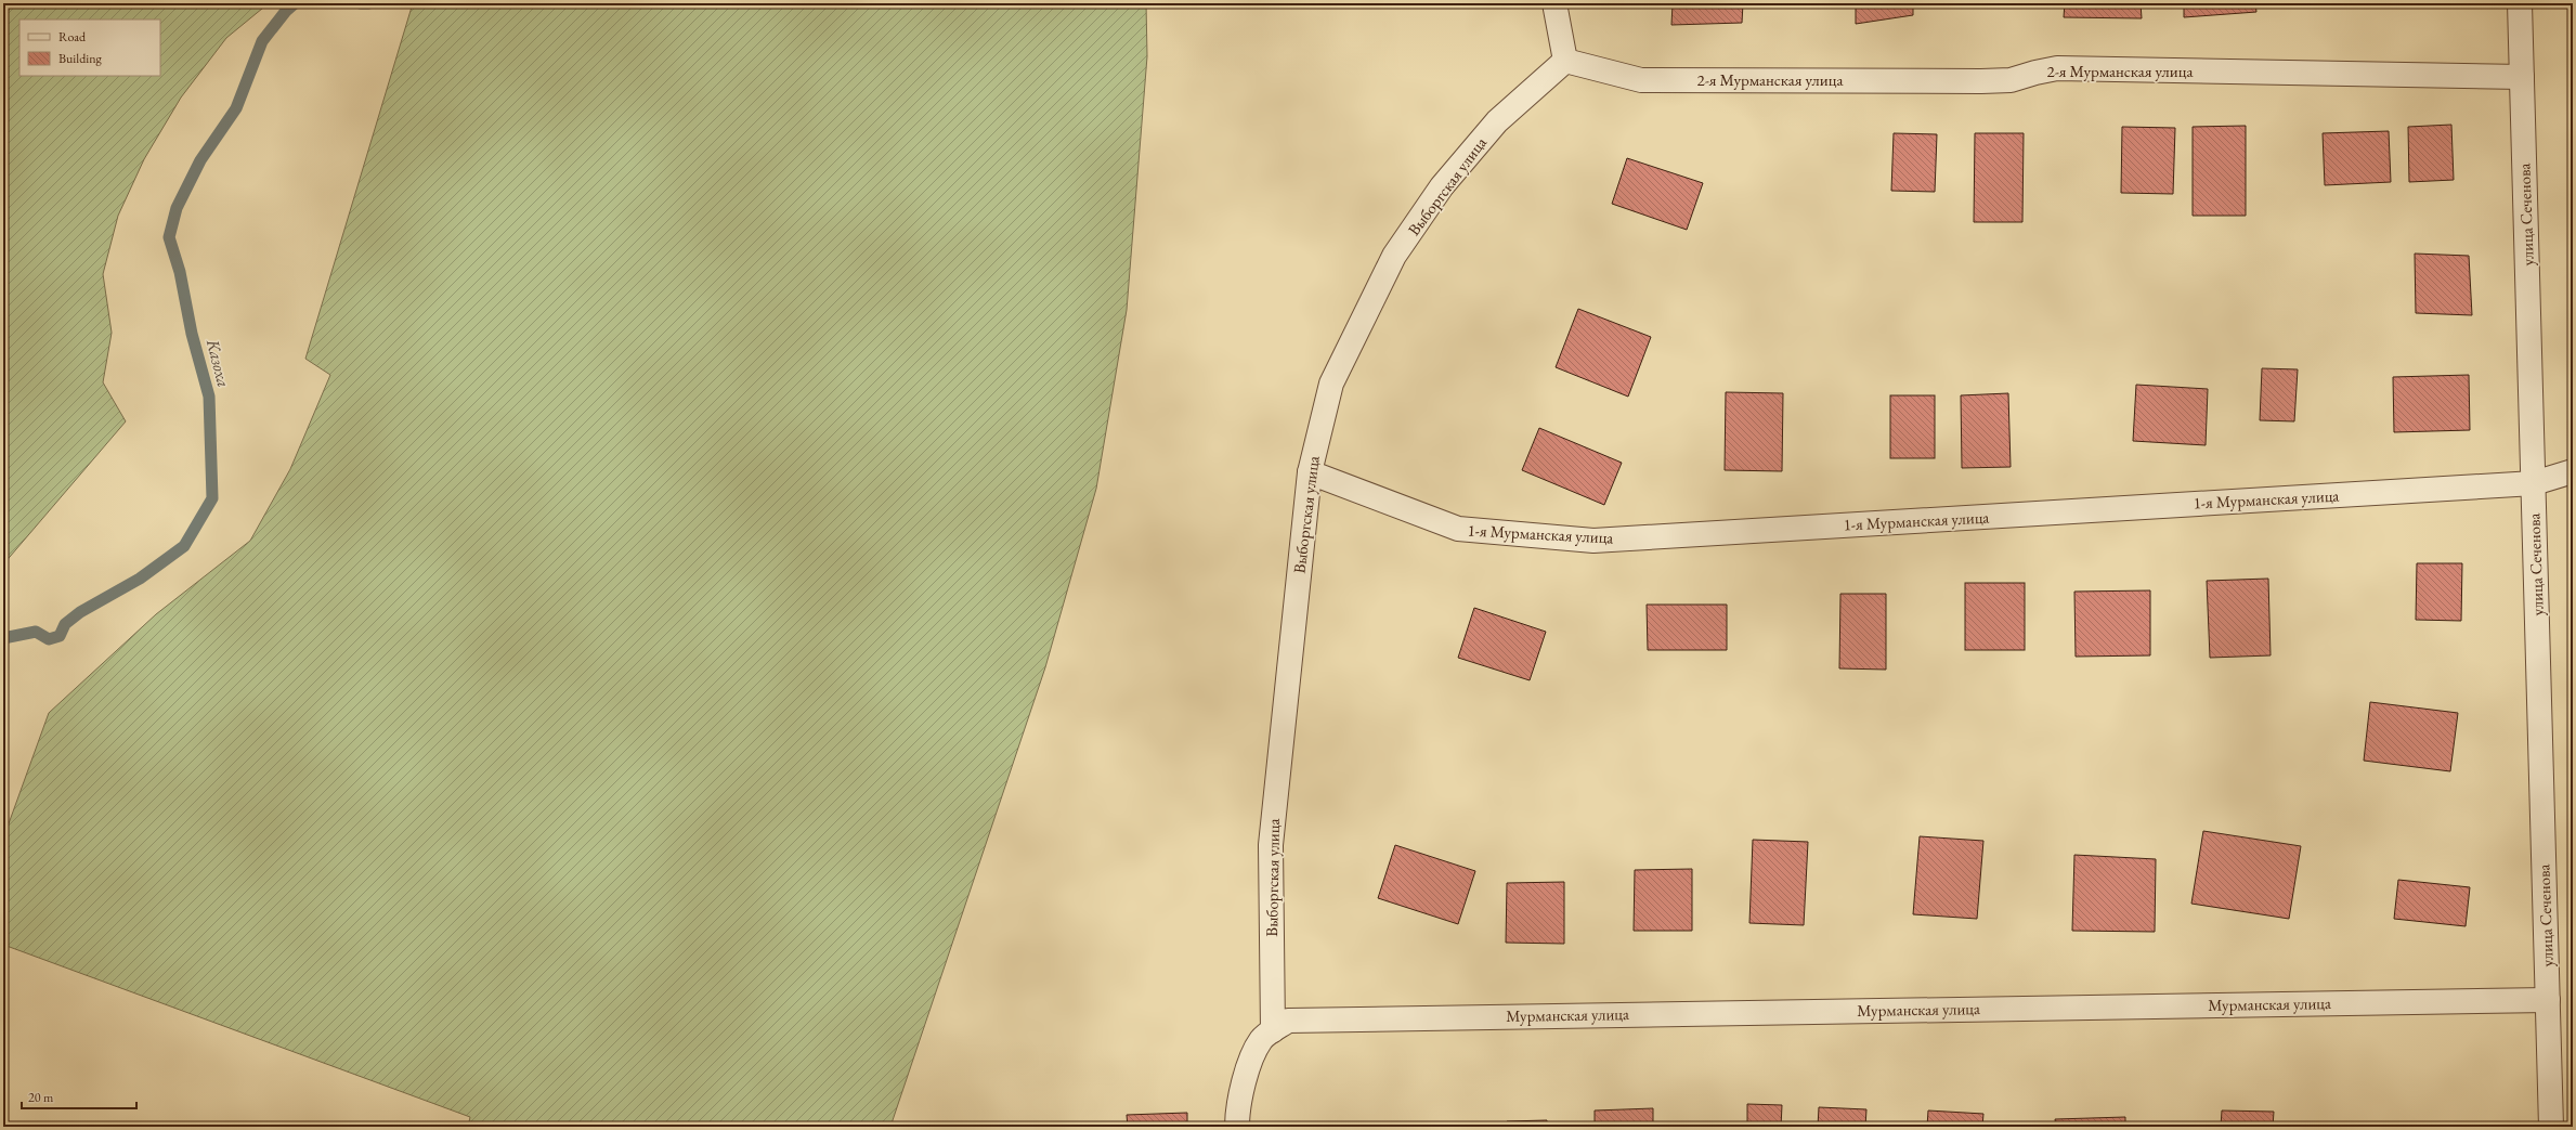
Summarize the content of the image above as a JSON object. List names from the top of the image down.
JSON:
{
  "streets": {
    "street": [
      "2-я Мурманская улица",
      "Выборгская улица",
      "улица Сеченова",
      "1-я Мурманская улица",
      "Мурманская улица"
    ]
  },
  "crossings": [
    ["2-я Мурманская улица", "Выборгская улица"],
    ["2-я Мурманская улица", "улица Сеченова"],
    ["Выборгская улица", "1-я Мурманская улица"],
    ["Выборгская улица", "Мурманская улица"],
    ["улица Сеченова", "1-я Мурманская улица"],
    ["улица Сеченова", "Мурманская улица"]
  ],
  "water": ["Казоха"],
  "legend": ["Road", "Building"],
  "scale_bar": "20 m"
}
